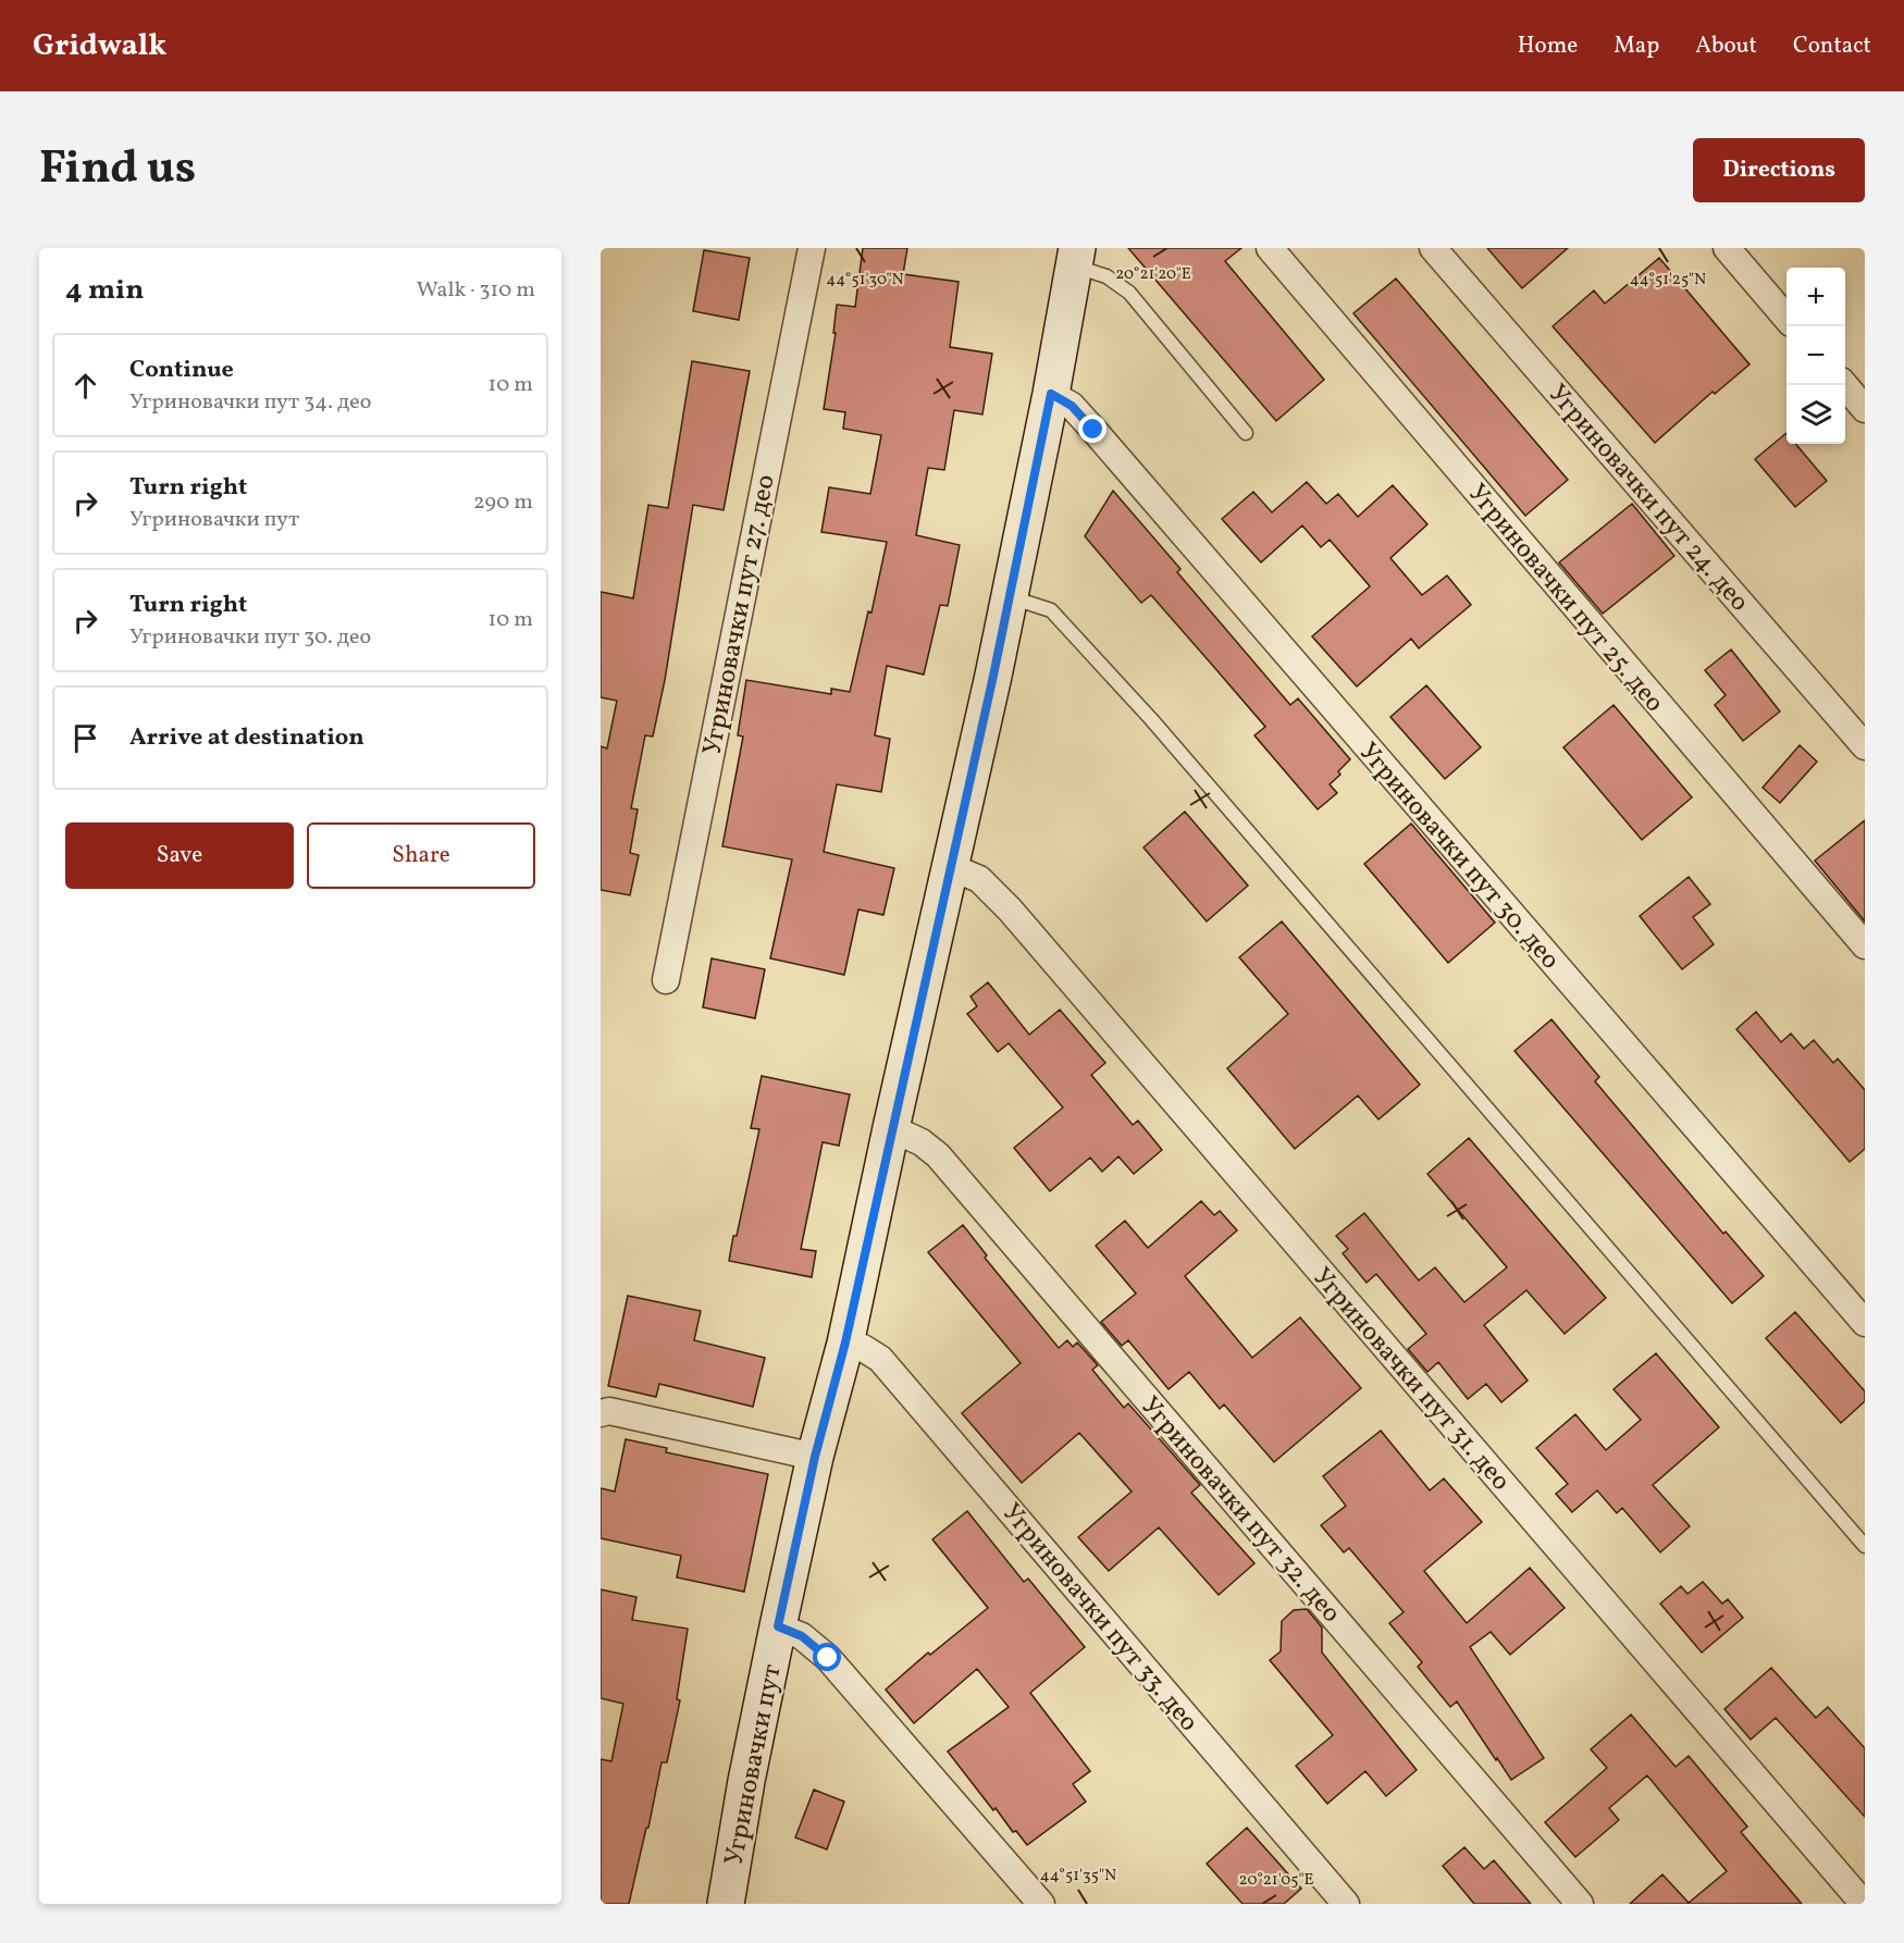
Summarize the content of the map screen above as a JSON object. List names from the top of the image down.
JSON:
{
  "streets": {
    "street": [
      "Угриновачки пут 24. део",
      "Угриновачки пут 25. део",
      "Угриновачки пут 27. део",
      "Угриновачки пут 30. део",
      "Угриновачки пут 31. део",
      "Угриновачки пут 32. део",
      "Угриновачки пут 33. део",
      "Угриновачки пут"
    ]
  },
  "crossings": [
    ["Угриновачки пут 30. део", "Угриновачки пут"],
    ["Угриновачки пут 31. део", "Угриновачки пут"],
    ["Угриновачки пут 32. део", "Угриновачки пут"],
    ["Угриновачки пут 33. део", "Угриновачки пут"]
  ],
  "page": {
    "header": "Gridwalk",
    "nav": [
      "Home",
      "Map",
      "About",
      "Contact"
    ],
    "title": "Find us",
    "buttons": [
      "Directions",
      ["Save", "Share"]
    ],
    "heading": ["4 min", "Walk · 310 m"],
    "map_buttons": ["+", "−"],
    "list": [
      ["Continue", "Угриновачки пут 34. део", "10 m"],
      ["Turn right", "Угриновачки пут", "290 m"],
      ["Turn right", "Угриновачки пут 30. део", "10 m"],
      "Arrive at destination"
    ]
  },
  "coordinates": [
    "20°21'20\"E",
    "44°51'25\"N",
    "44°51'30\"N",
    "44°51'35\"N",
    "20°21'05\"E"
  ]
}
